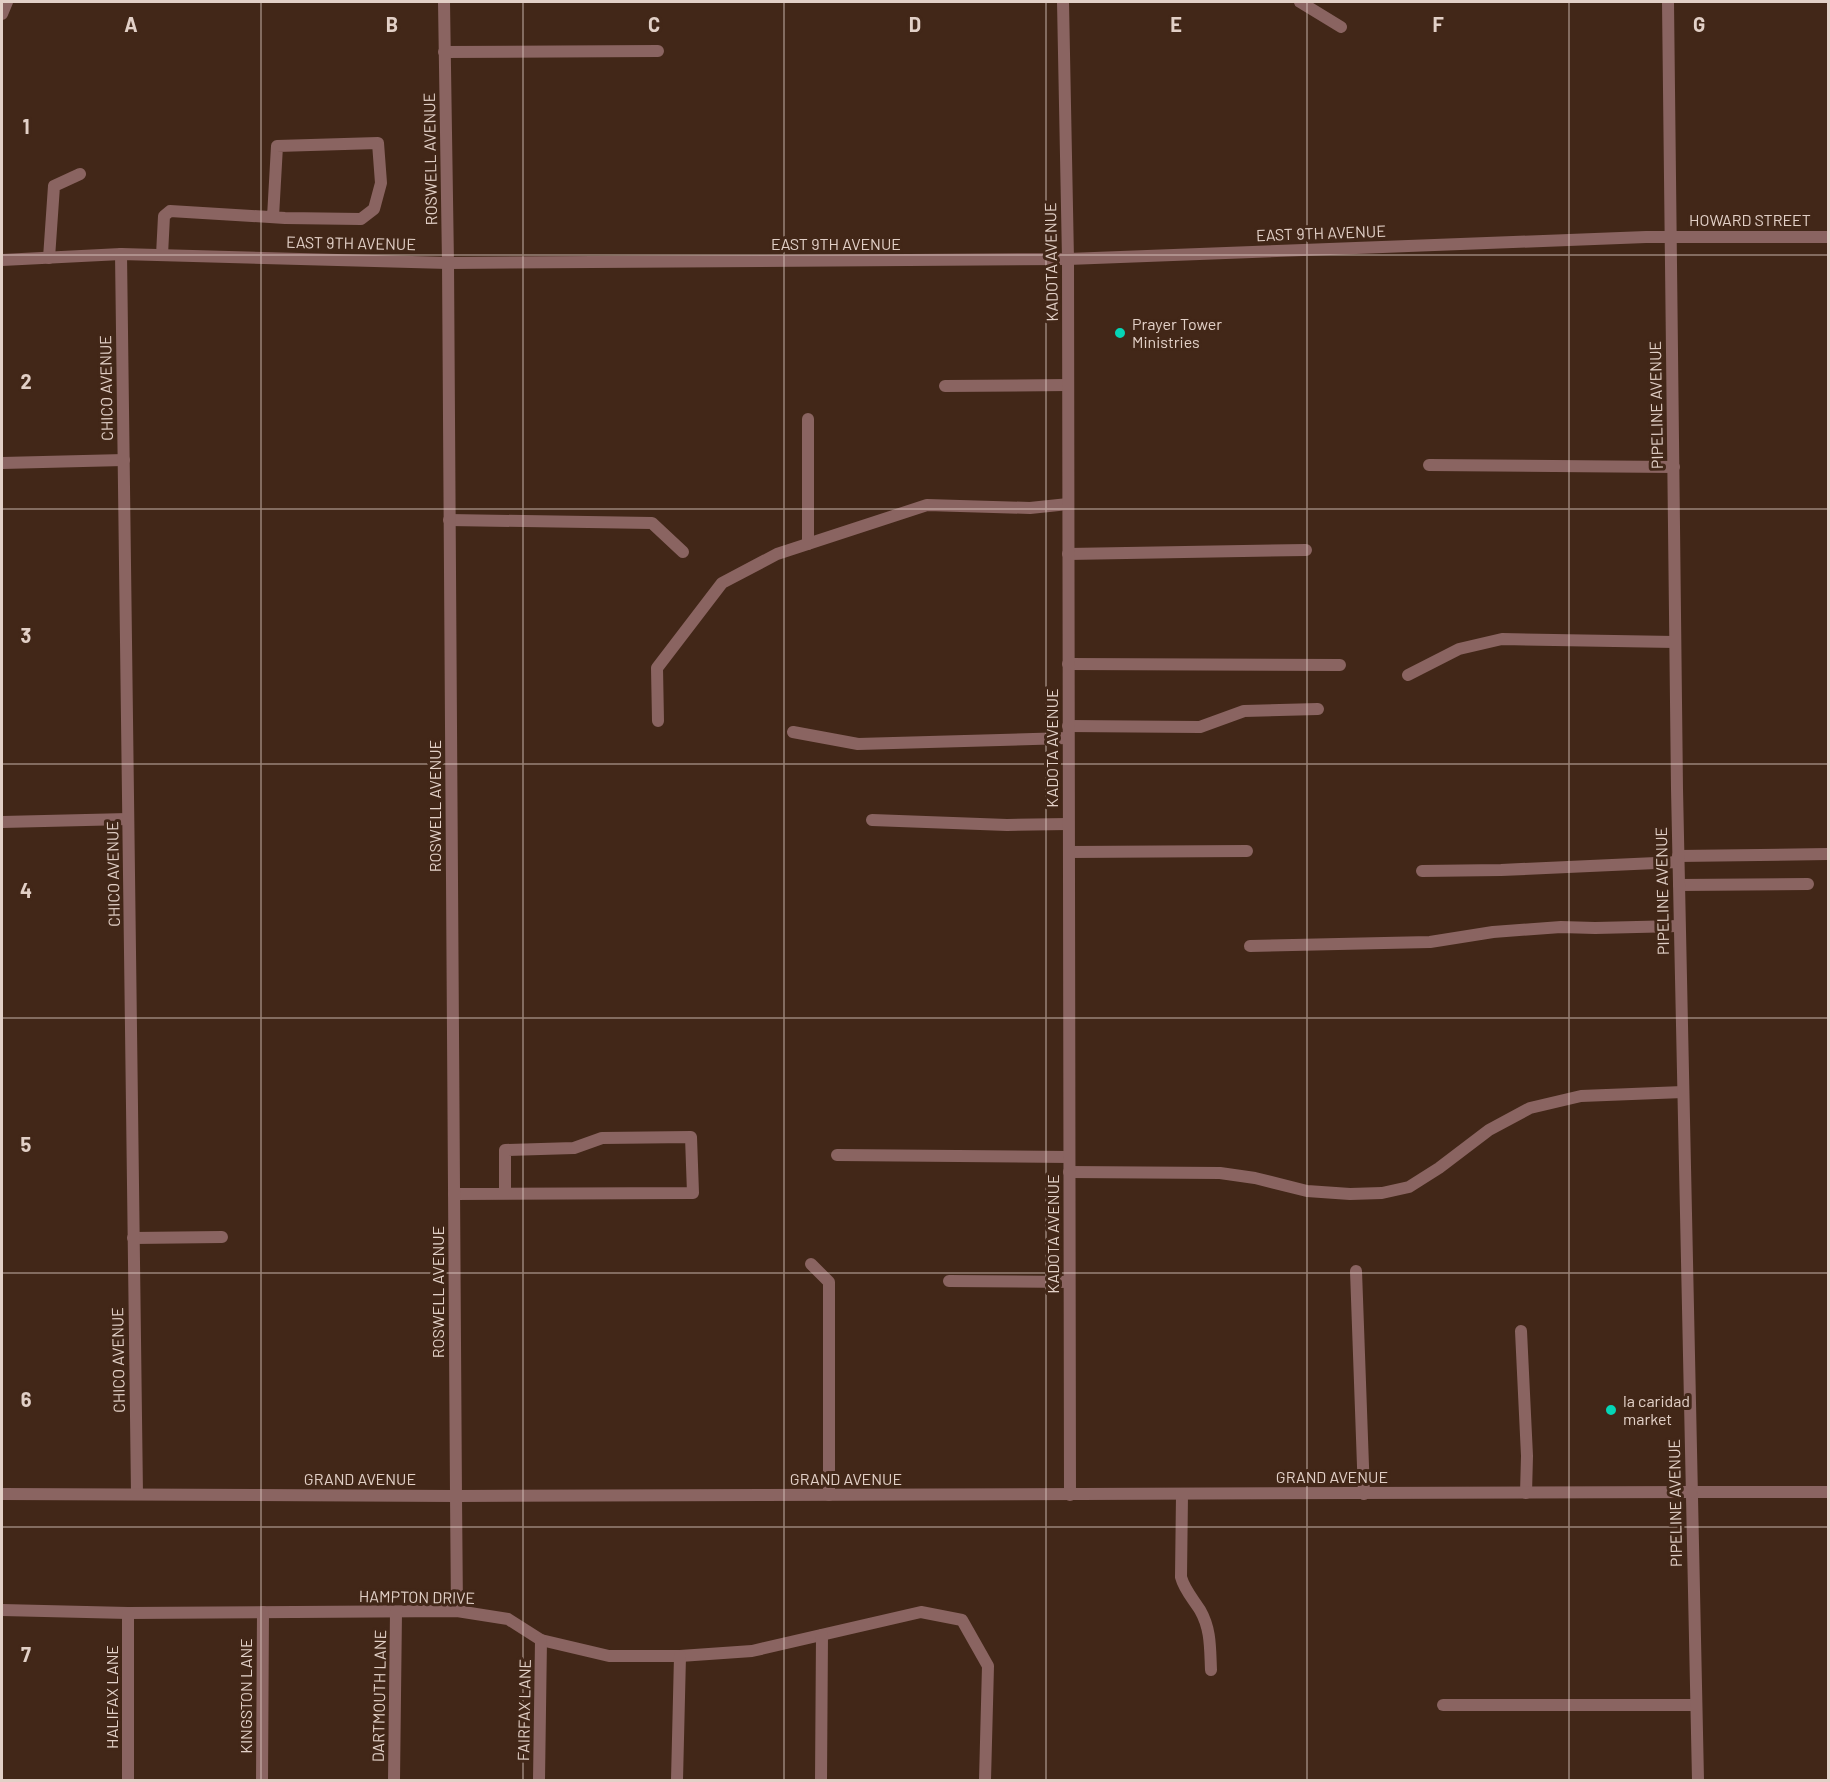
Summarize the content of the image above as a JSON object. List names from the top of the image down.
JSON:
{
  "streets": {
    "street": [
      "ROSWELL AVENUE",
      "HOWARD STREET",
      "EAST 9TH AVENUE",
      "KADOTA AVENUE",
      "CHICO AVENUE",
      "PIPELINE AVENUE",
      "GRAND AVENUE",
      "HAMPTON DRIVE",
      "KINGSTON LANE",
      "DARTMOUTH LANE",
      "HALIFAX LANE",
      "FAIRFAX LANE"
    ]
  },
  "crossings": [
    ["ROSWELL AVENUE", "EAST 9TH AVENUE"],
    ["ROSWELL AVENUE", "GRAND AVENUE"],
    ["ROSWELL AVENUE", "HAMPTON DRIVE"],
    ["HOWARD STREET", "EAST 9TH AVENUE"],
    ["HOWARD STREET", "PIPELINE AVENUE"],
    ["EAST 9TH AVENUE", "KADOTA AVENUE"],
    ["EAST 9TH AVENUE", "CHICO AVENUE"],
    ["EAST 9TH AVENUE", "PIPELINE AVENUE"],
    ["KADOTA AVENUE", "GRAND AVENUE"],
    ["CHICO AVENUE", "GRAND AVENUE"],
    ["PIPELINE AVENUE", "GRAND AVENUE"],
    ["HAMPTON DRIVE", "KINGSTON LANE"],
    ["HAMPTON DRIVE", "DARTMOUTH LANE"],
    ["HAMPTON DRIVE", "HALIFAX LANE"],
    ["HAMPTON DRIVE", "FAIRFAX LANE"]
  ],
  "places": ["Prayer Tower Ministries", "la caridad market"],
  "grid": {
    "columns": [
      "A",
      "B",
      "C",
      "D",
      "E",
      "F",
      "G"
    ],
    "rows": [
      "1",
      "2",
      "3",
      "4",
      "5",
      "6",
      "7"
    ]
  }
}
